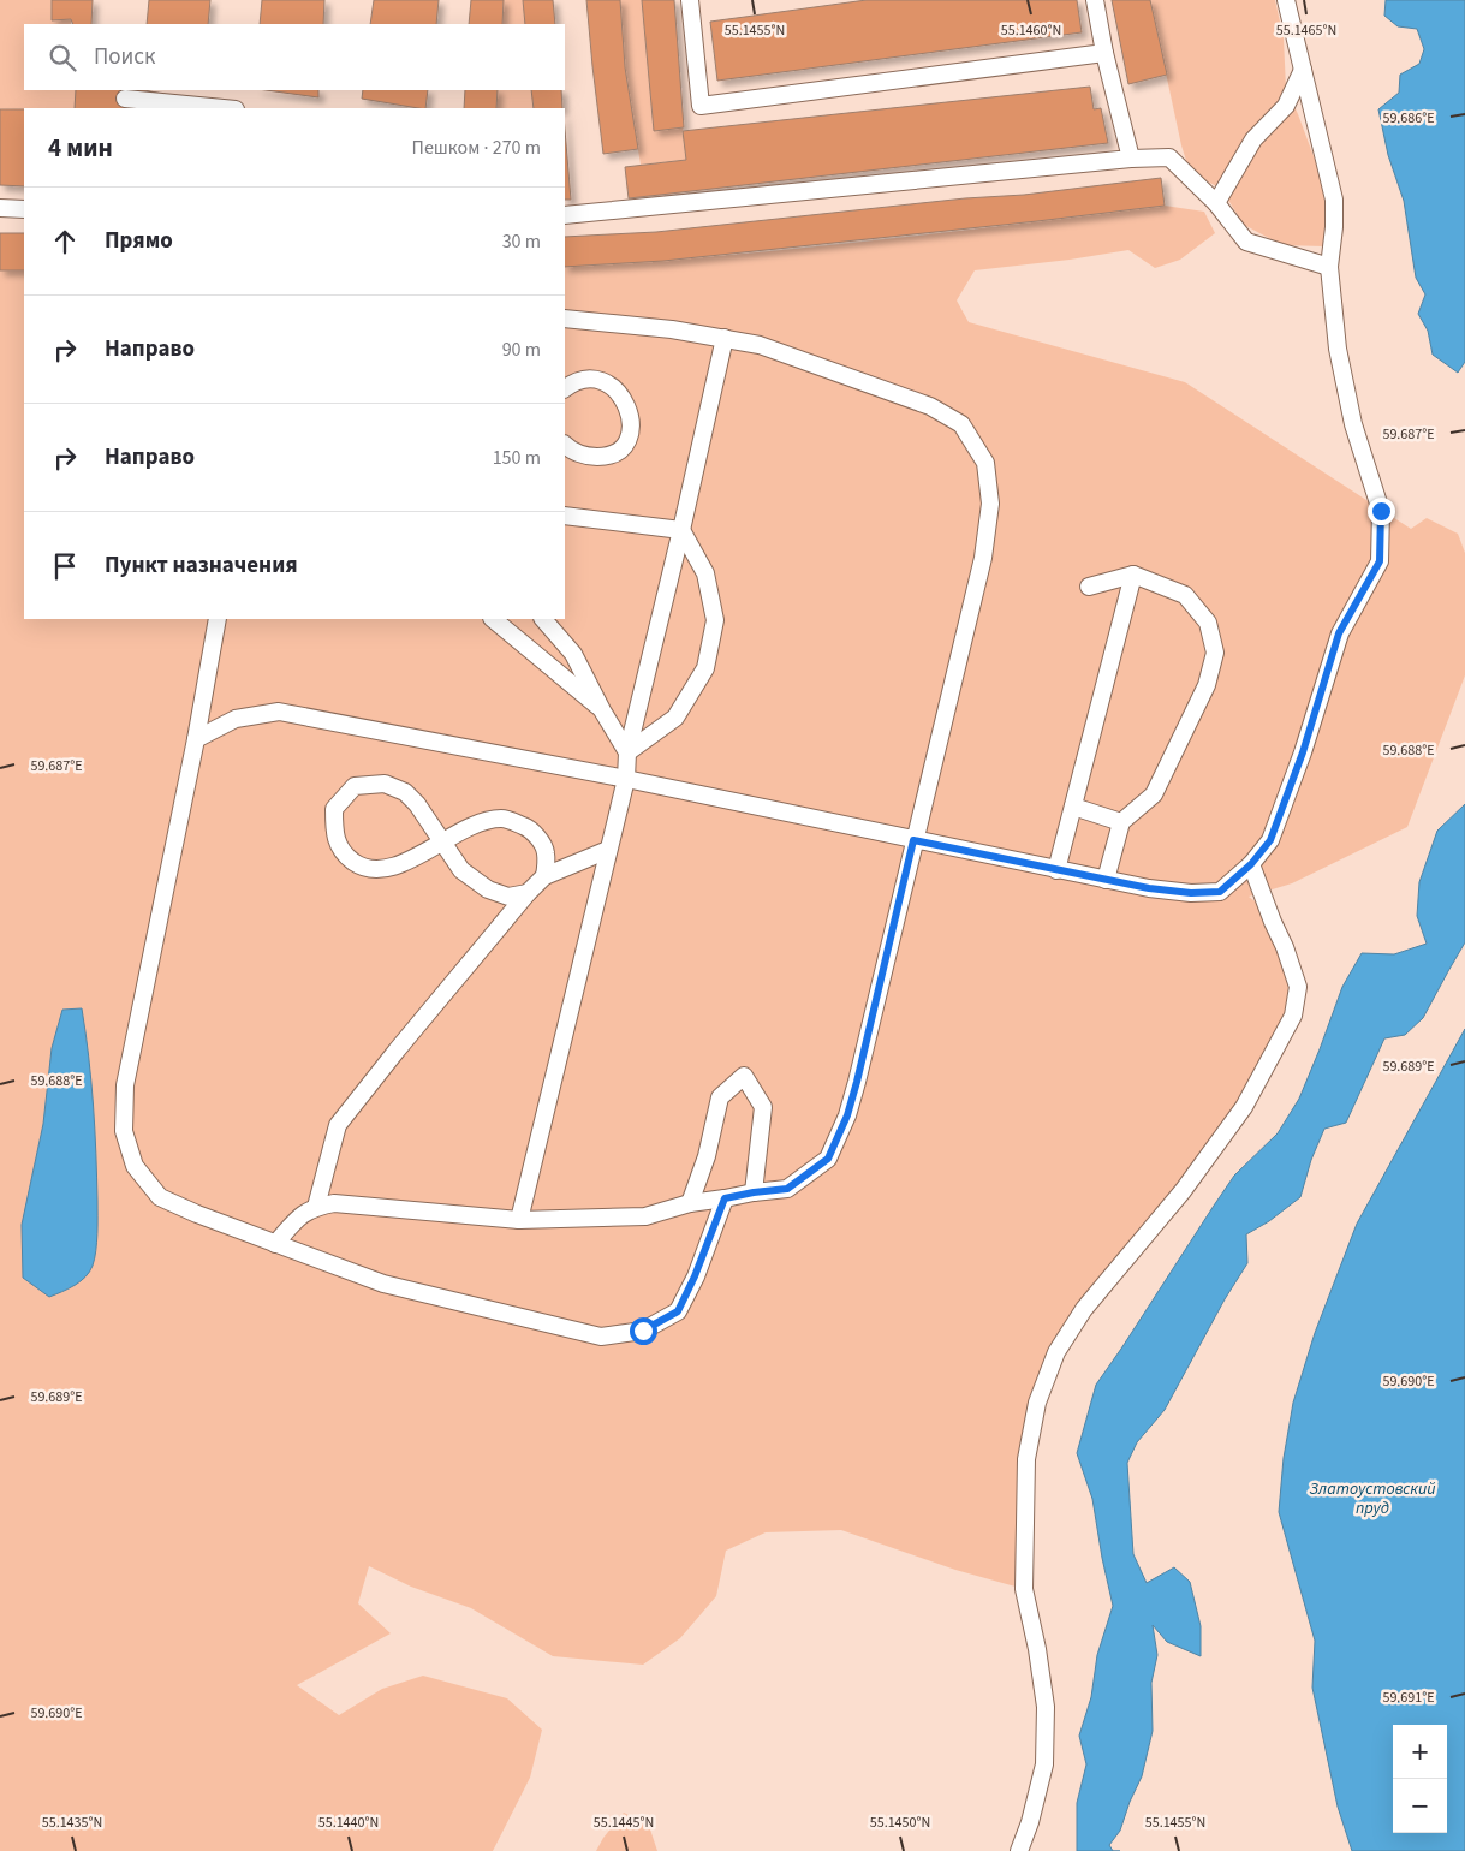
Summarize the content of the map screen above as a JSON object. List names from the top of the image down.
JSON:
{
  "water": ["Златоустовский пруд"],
  "page": {
    "search": "Поиск",
    "heading": ["4 мин", "Пешком · 270 m"],
    "list": [
      ["Прямо", "30 m"],
      ["Направо", "90 m"],
      ["Направо", "150 m"],
      "Пункт назначения"
    ],
    "map_buttons": ["+", "−"]
  },
  "coordinates": [
    "55.1455°N",
    "55.1460°N",
    "55.1465°N",
    "59.686°E",
    "59.687°E",
    "59.688°E",
    "59.689°E",
    "59.690°E",
    "59.691°E",
    "55.1435°N",
    "55.1440°N",
    "55.1445°N",
    "55.1450°N"
  ]
}
